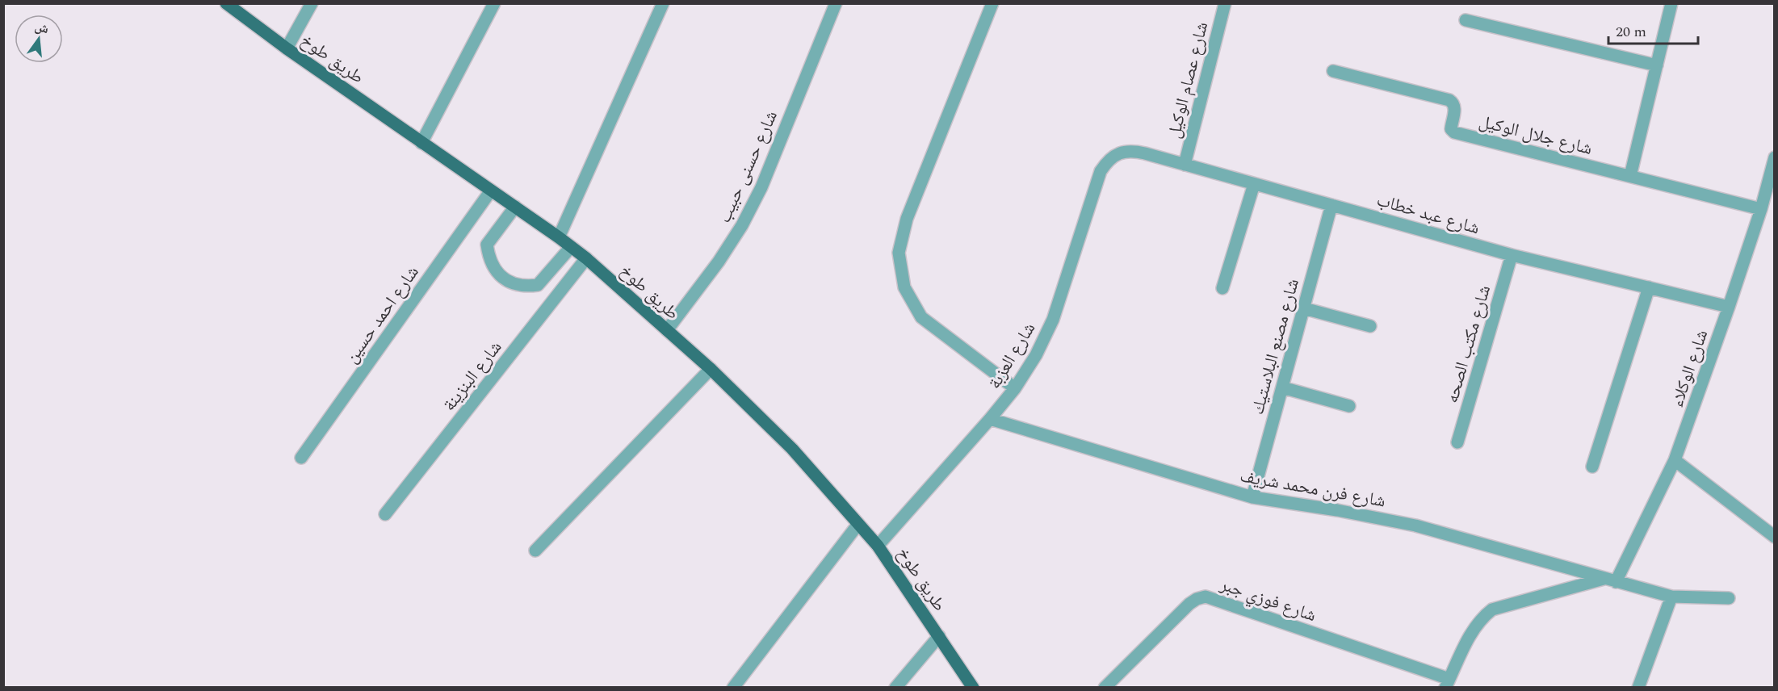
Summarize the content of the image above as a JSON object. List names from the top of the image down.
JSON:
{
  "streets": {
    "main road": ["طريق طوخ"],
    "street": [
      "شارع عصام الوكيل",
      "شارع جلال الوكيل",
      "شارع حسنى حبيب",
      "شارع عبد خطاب",
      "شارع احمد حسين",
      "شارع مكتب الصحه",
      "شارع مصنع البلاستيك",
      "شارع العزبة",
      "شارع الوكلاء",
      "شارع البنزينة",
      "شارع فرن محمد شريف",
      "شارع فوزي جبر"
    ]
  },
  "crossings": [
    ["طريق طوخ", "شارع حسنى حبيب"],
    ["طريق طوخ", "شارع احمد حسين"],
    ["طريق طوخ", "شارع العزبة"],
    ["طريق طوخ", "شارع البنزينة"],
    ["شارع عصام الوكيل", "شارع عبد خطاب"],
    ["شارع جلال الوكيل", "شارع الوكلاء"],
    ["شارع عبد خطاب", "شارع مكتب الصحه"],
    ["شارع عبد خطاب", "شارع مصنع البلاستيك"],
    ["شارع عبد خطاب", "شارع العزبة"],
    ["شارع عبد خطاب", "شارع الوكلاء"],
    ["شارع مصنع البلاستيك", "شارع فرن محمد شريف"],
    ["شارع العزبة", "شارع فرن محمد شريف"],
    ["شارع الوكلاء", "شارع فرن محمد شريف"]
  ],
  "scale_bar": "20 m",
  "north": "top"
}
